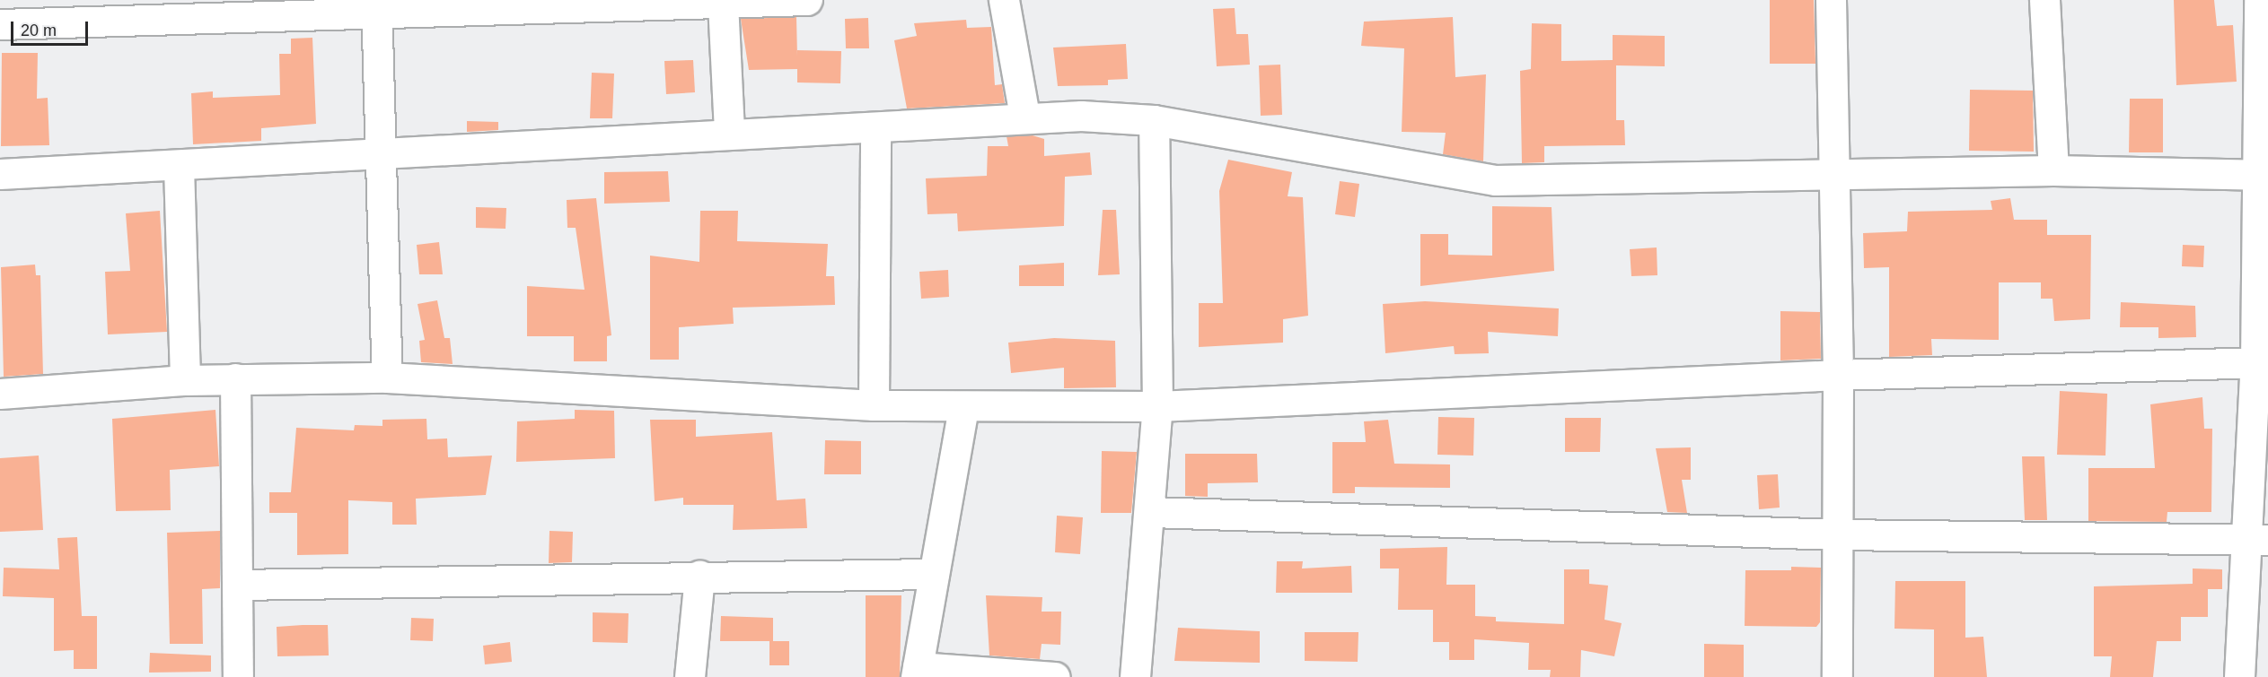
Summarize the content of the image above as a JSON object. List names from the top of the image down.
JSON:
{
  "scale_bar": "20 m"
}
